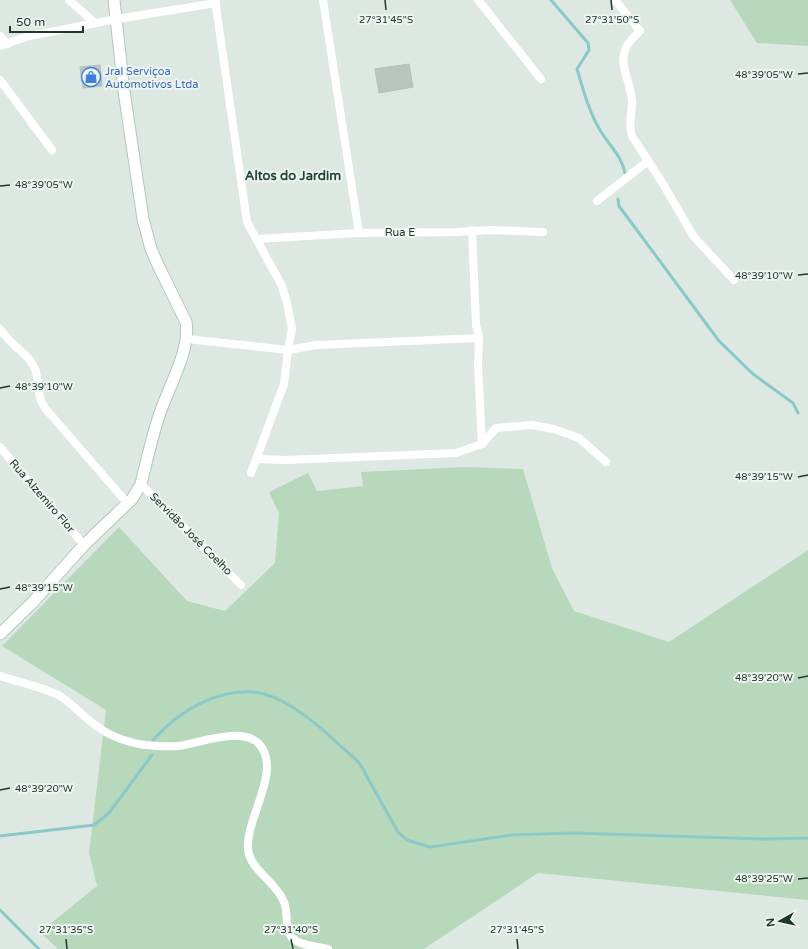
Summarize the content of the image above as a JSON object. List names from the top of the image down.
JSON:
{
  "streets": {
    "street": ["Rua E", "Rua Alzemiro Flor", "Servidão José Coelho"]
  },
  "districts": ["Altos do Jardim"],
  "places": {
    "shop": ["Jral Serviçoa Automotivos Ltda"]
  },
  "scale_bar": "50 m",
  "north": "left",
  "coordinates": [
    "27°31'45\"S",
    "27°31'50\"S",
    "48°39'05\"W",
    "48°39'10\"W",
    "48°39'15\"W",
    "48°39'20\"W",
    "48°39'25\"W",
    "27°31'35\"S",
    "27°31'40\"S"
  ]
}
